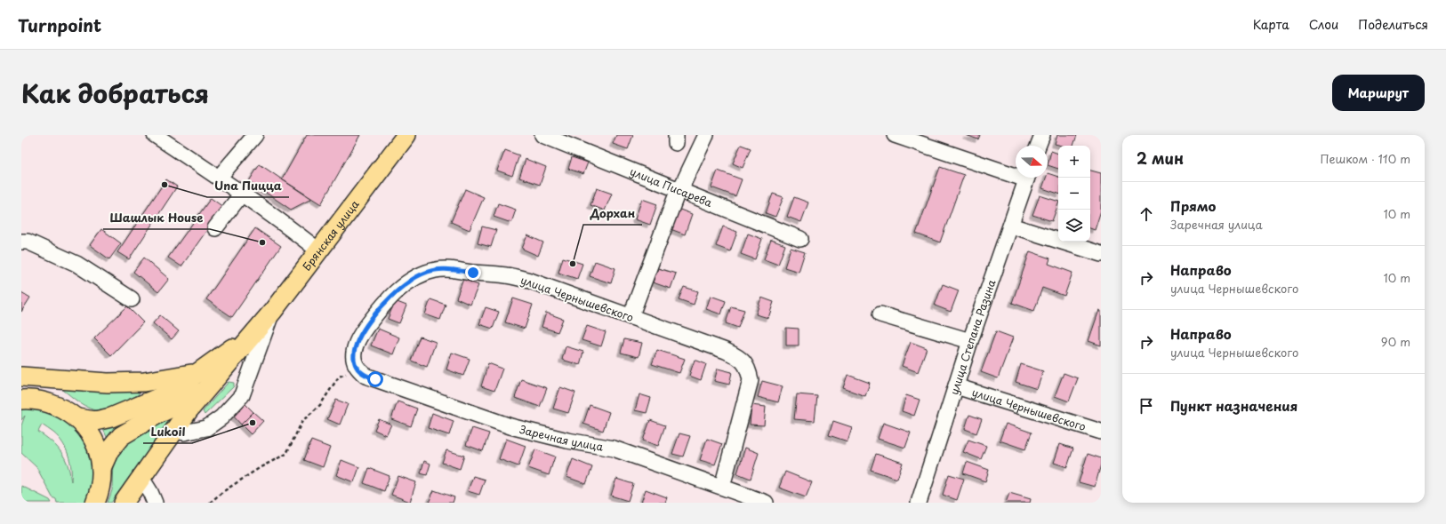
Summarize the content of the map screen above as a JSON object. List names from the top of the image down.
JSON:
{
  "streets": {
    "main road": ["Брянская улица"],
    "street": [
      "улица Писарева",
      "улица Чернышевского",
      "улица Степана Разина",
      "Заречная улица"
    ]
  },
  "crossings": [
    ["улица Чернышевского", "улица Степана Разина"],
    ["улица Чернышевского", "Заречная улица"]
  ],
  "places": [
    "Una Пицца",
    "Шашлык House",
    "Дорхан",
    "Lukoil"
  ],
  "north": "right",
  "page": {
    "header": "Turnpoint",
    "nav": ["Карта", "Слои", "Поделиться"],
    "title": "Как добраться",
    "buttons": "Маршрут",
    "heading": ["2 мин", "Пешком · 110 m"],
    "map_buttons": ["+", "−"],
    "list": [
      ["Прямо", "Заречная улица", "10 m"],
      ["Направо", "улица Чернышевского", "10 m"],
      ["Направо", "улица Чернышевского", "90 m"],
      "Пункт назначения"
    ]
  }
}
